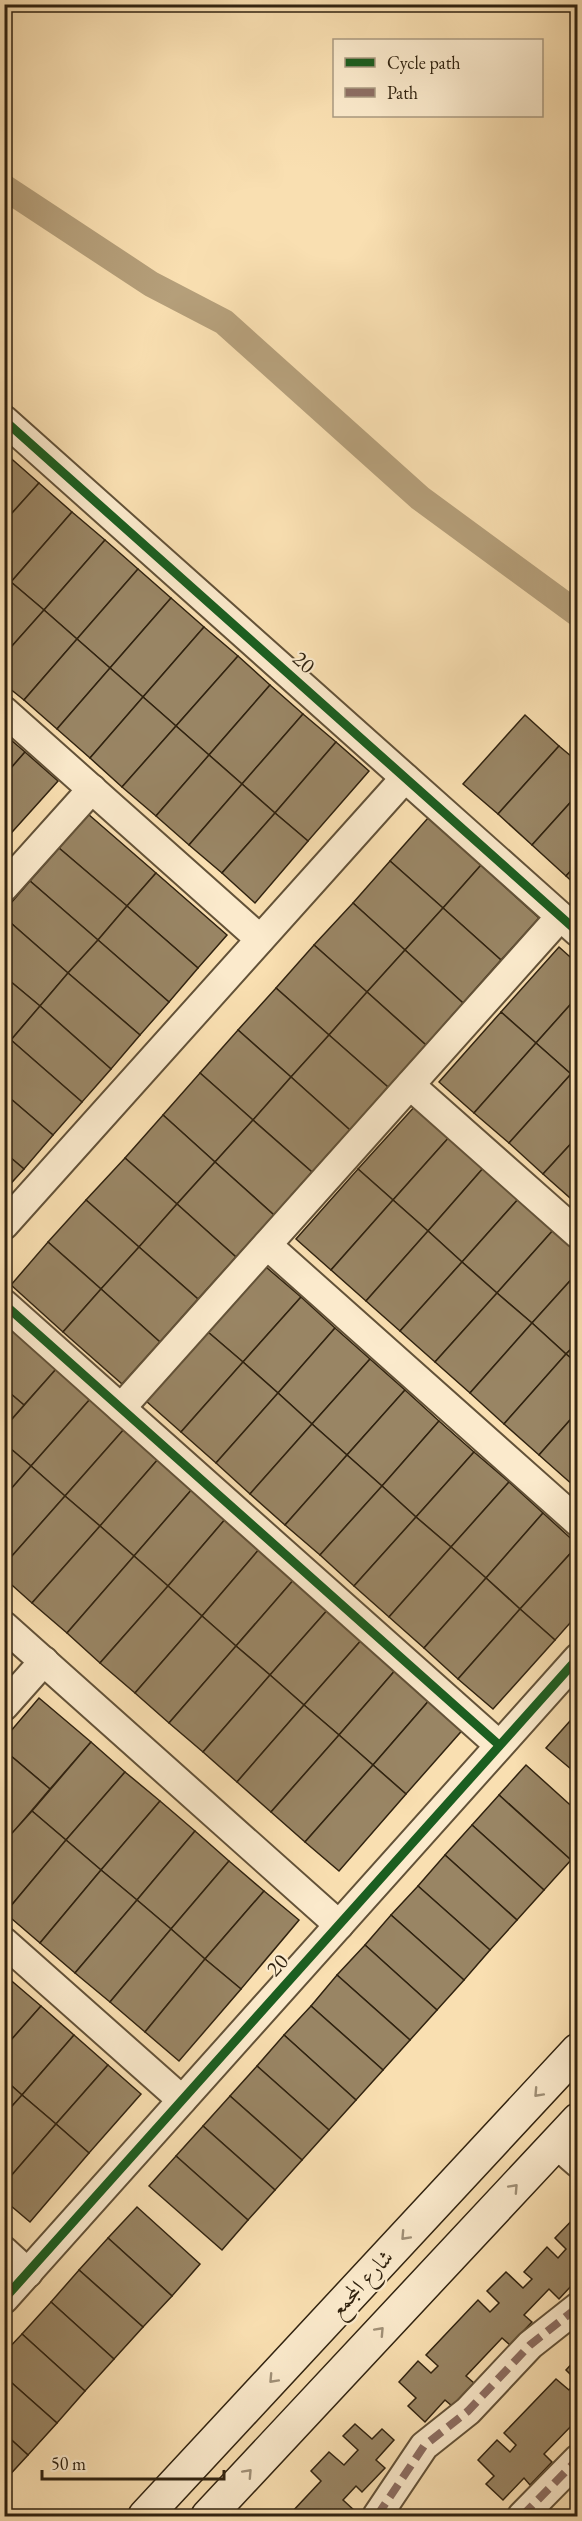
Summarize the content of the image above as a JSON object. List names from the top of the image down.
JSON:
{
  "streets": {
    "street": ["20", "شارع المجمع"]
  },
  "legend": ["Cycle path", "Path"],
  "scale_bar": "50 m"
}
